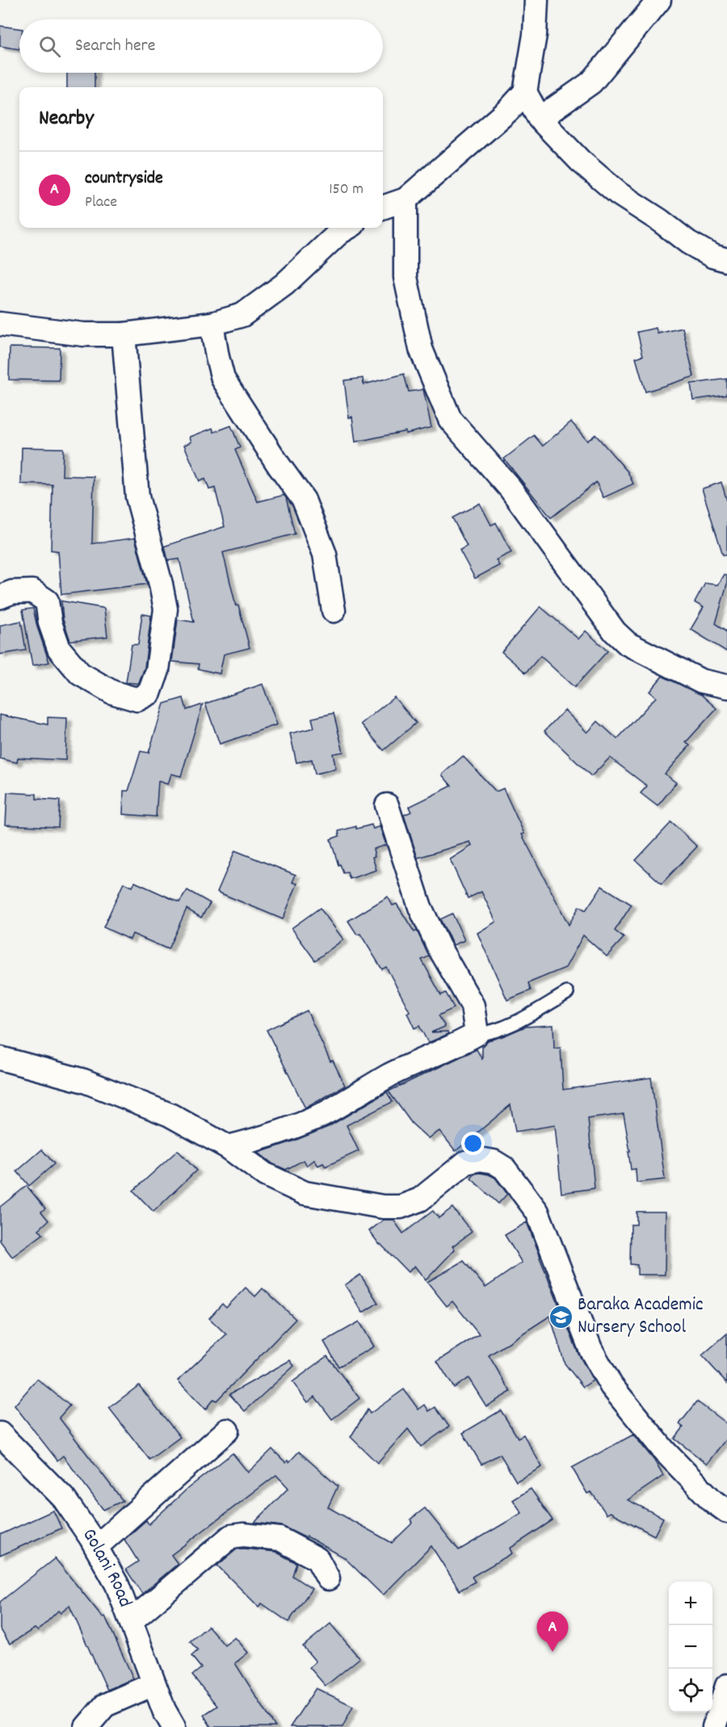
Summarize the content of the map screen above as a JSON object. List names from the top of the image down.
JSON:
{
  "streets": {
    "street": ["Golani Road"]
  },
  "places": {
    "school or university": ["Baraka Academic Nursery School"]
  },
  "page": {
    "search": "Search here",
    "heading": "Nearby",
    "list": [
      {
        "mark": "A",
        "name": "countryside",
        "note": "Place",
        "value": "150 m"
      }
    ],
    "map_buttons": ["+", "−"],
    "pins": "A"
  }
}
